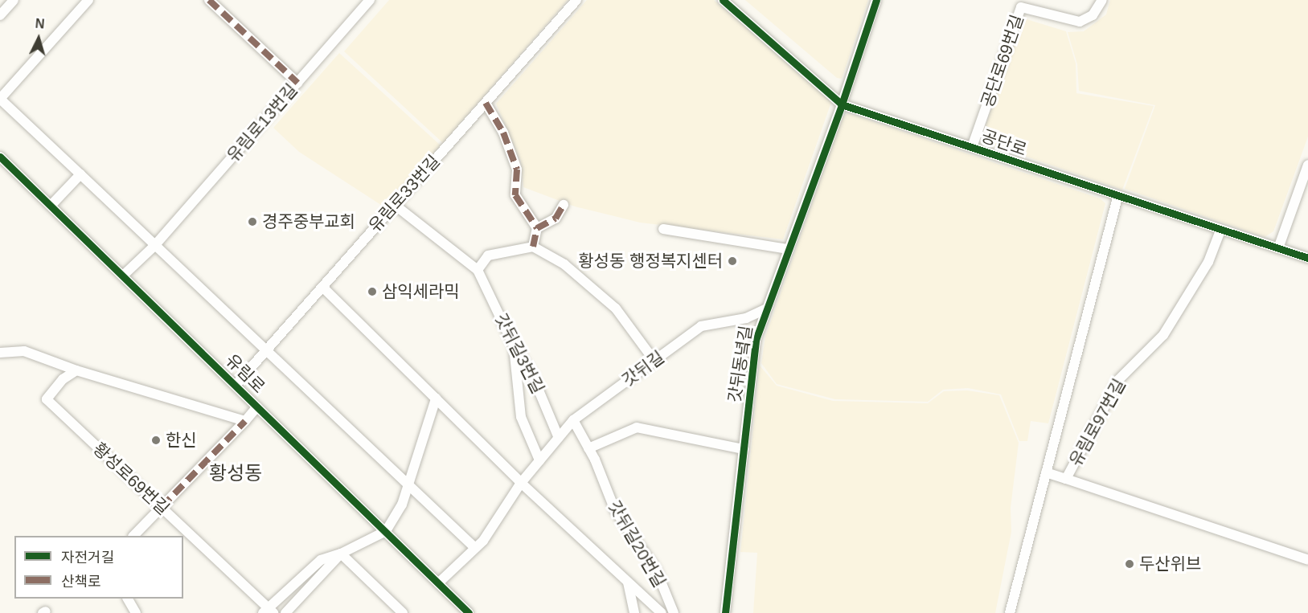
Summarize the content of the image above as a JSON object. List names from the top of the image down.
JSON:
{
  "streets": {
    "street": [
      "공단로69번길",
      "유림로13번길",
      "공단로",
      "유림로33번길",
      "갓뒤길3번길",
      "갓뒤동녘길",
      "갓뒤길",
      "유림로",
      "유림로97번길",
      "황성로69번길",
      "갓뒤길20번길"
    ]
  },
  "crossings": [
    ["공단로69번길", "공단로"],
    ["유림로13번길", "유림로"],
    ["공단로", "갓뒤동녘길"],
    ["공단로", "유림로97번길"],
    ["유림로33번길", "갓뒤길3번길"],
    ["유림로33번길", "유림로"],
    ["갓뒤길3번길", "갓뒤길"],
    ["갓뒤동녘길", "갓뒤길"],
    ["갓뒤길", "유림로"],
    ["갓뒤길", "갓뒤길20번길"],
    ["유림로", "황성로69번길"]
  ],
  "districts": ["황성동"],
  "places": [
    "경주중부교회",
    "황성동 행정복지센터",
    "삼익세라믹",
    "한신",
    "두산위브"
  ],
  "legend": ["자전거길", "산책로"],
  "north": "top"
}
